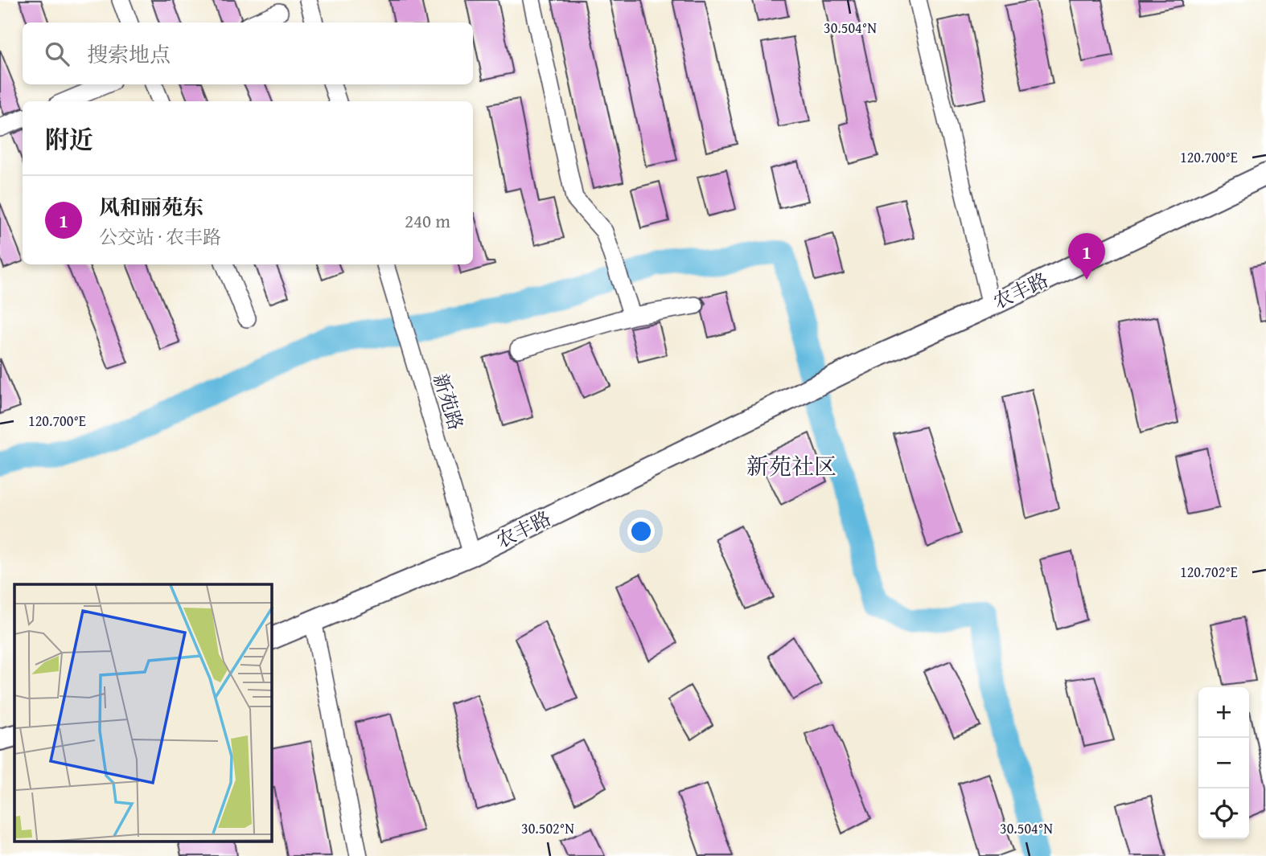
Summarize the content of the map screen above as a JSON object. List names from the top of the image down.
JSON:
{
  "streets": {
    "main road": ["农丰路"],
    "street": ["新苑路"]
  },
  "crossings": [
    ["农丰路", "新苑路"]
  ],
  "districts": ["新苑社区"],
  "page": {
    "search": "搜索地点",
    "heading": "附近",
    "list": [
      {
        "mark": "1",
        "name": "风和丽苑东",
        "note": "公交站 · 农丰路",
        "value": "240 m"
      }
    ],
    "pins": "1",
    "map_buttons": ["+", "−"]
  },
  "coordinates": [
    "30.504°N",
    "120.700°E",
    "120.702°E",
    "30.502°N"
  ]
}
